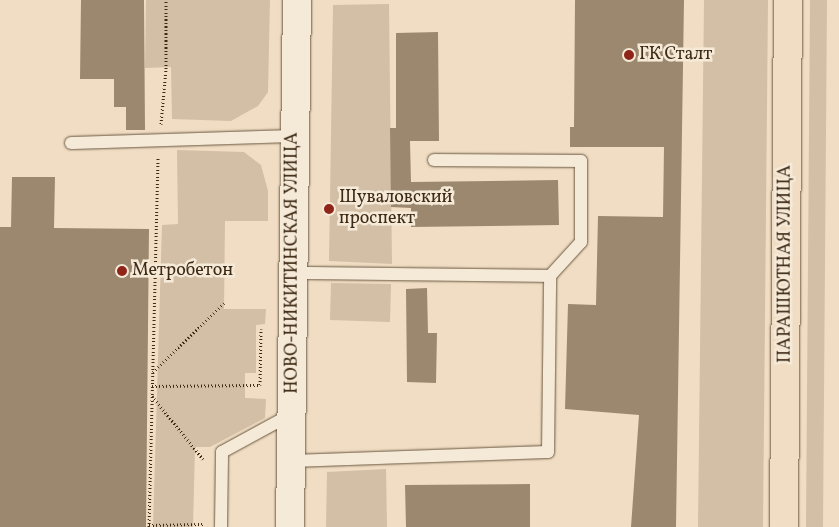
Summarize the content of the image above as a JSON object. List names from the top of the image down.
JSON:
{
  "streets": {
    "main road": ["ПАРАШЮТНАЯ УЛИЦА"],
    "street": ["НОВО-НИКИТИНСКАЯ УЛИЦА"]
  },
  "places": ["ГК Сталт", "Шуваловский проспект", "Метробетон"]
}
